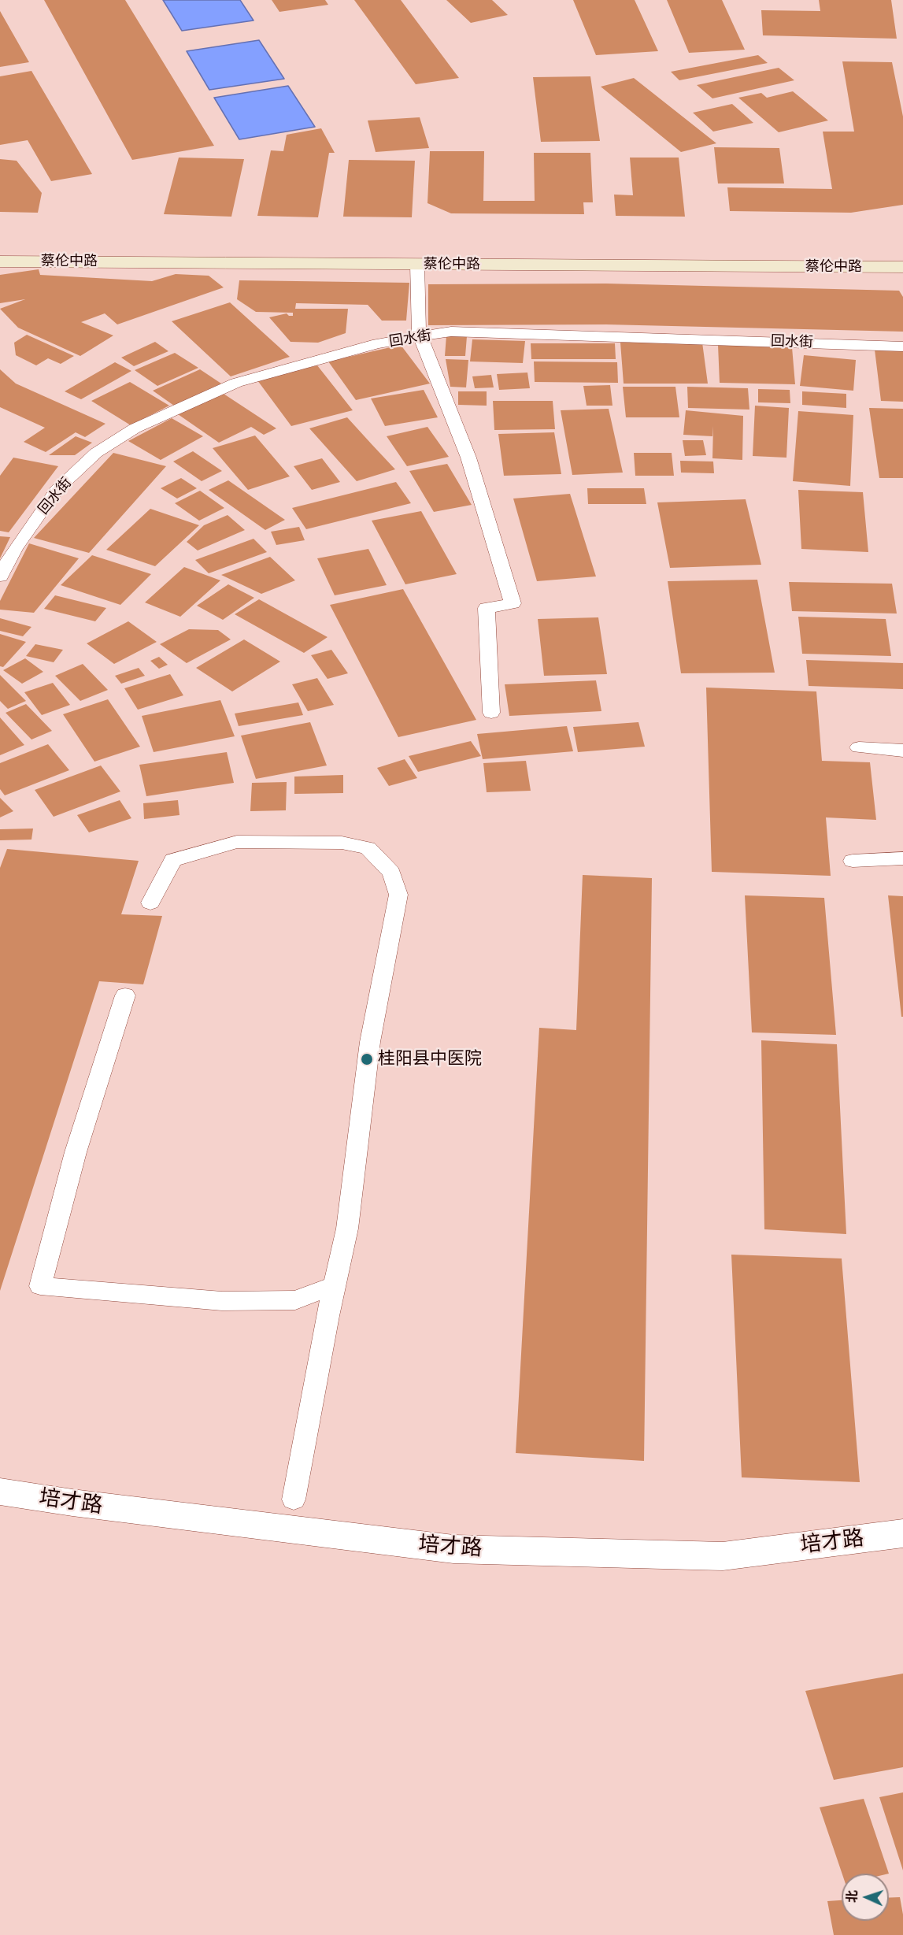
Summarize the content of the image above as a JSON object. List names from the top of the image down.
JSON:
{
  "streets": {
    "main road": ["蔡伦中路"],
    "street": ["培才路"],
    "lane": ["回水街"]
  },
  "places": ["桂阳县中医院"],
  "north": "left"
}
